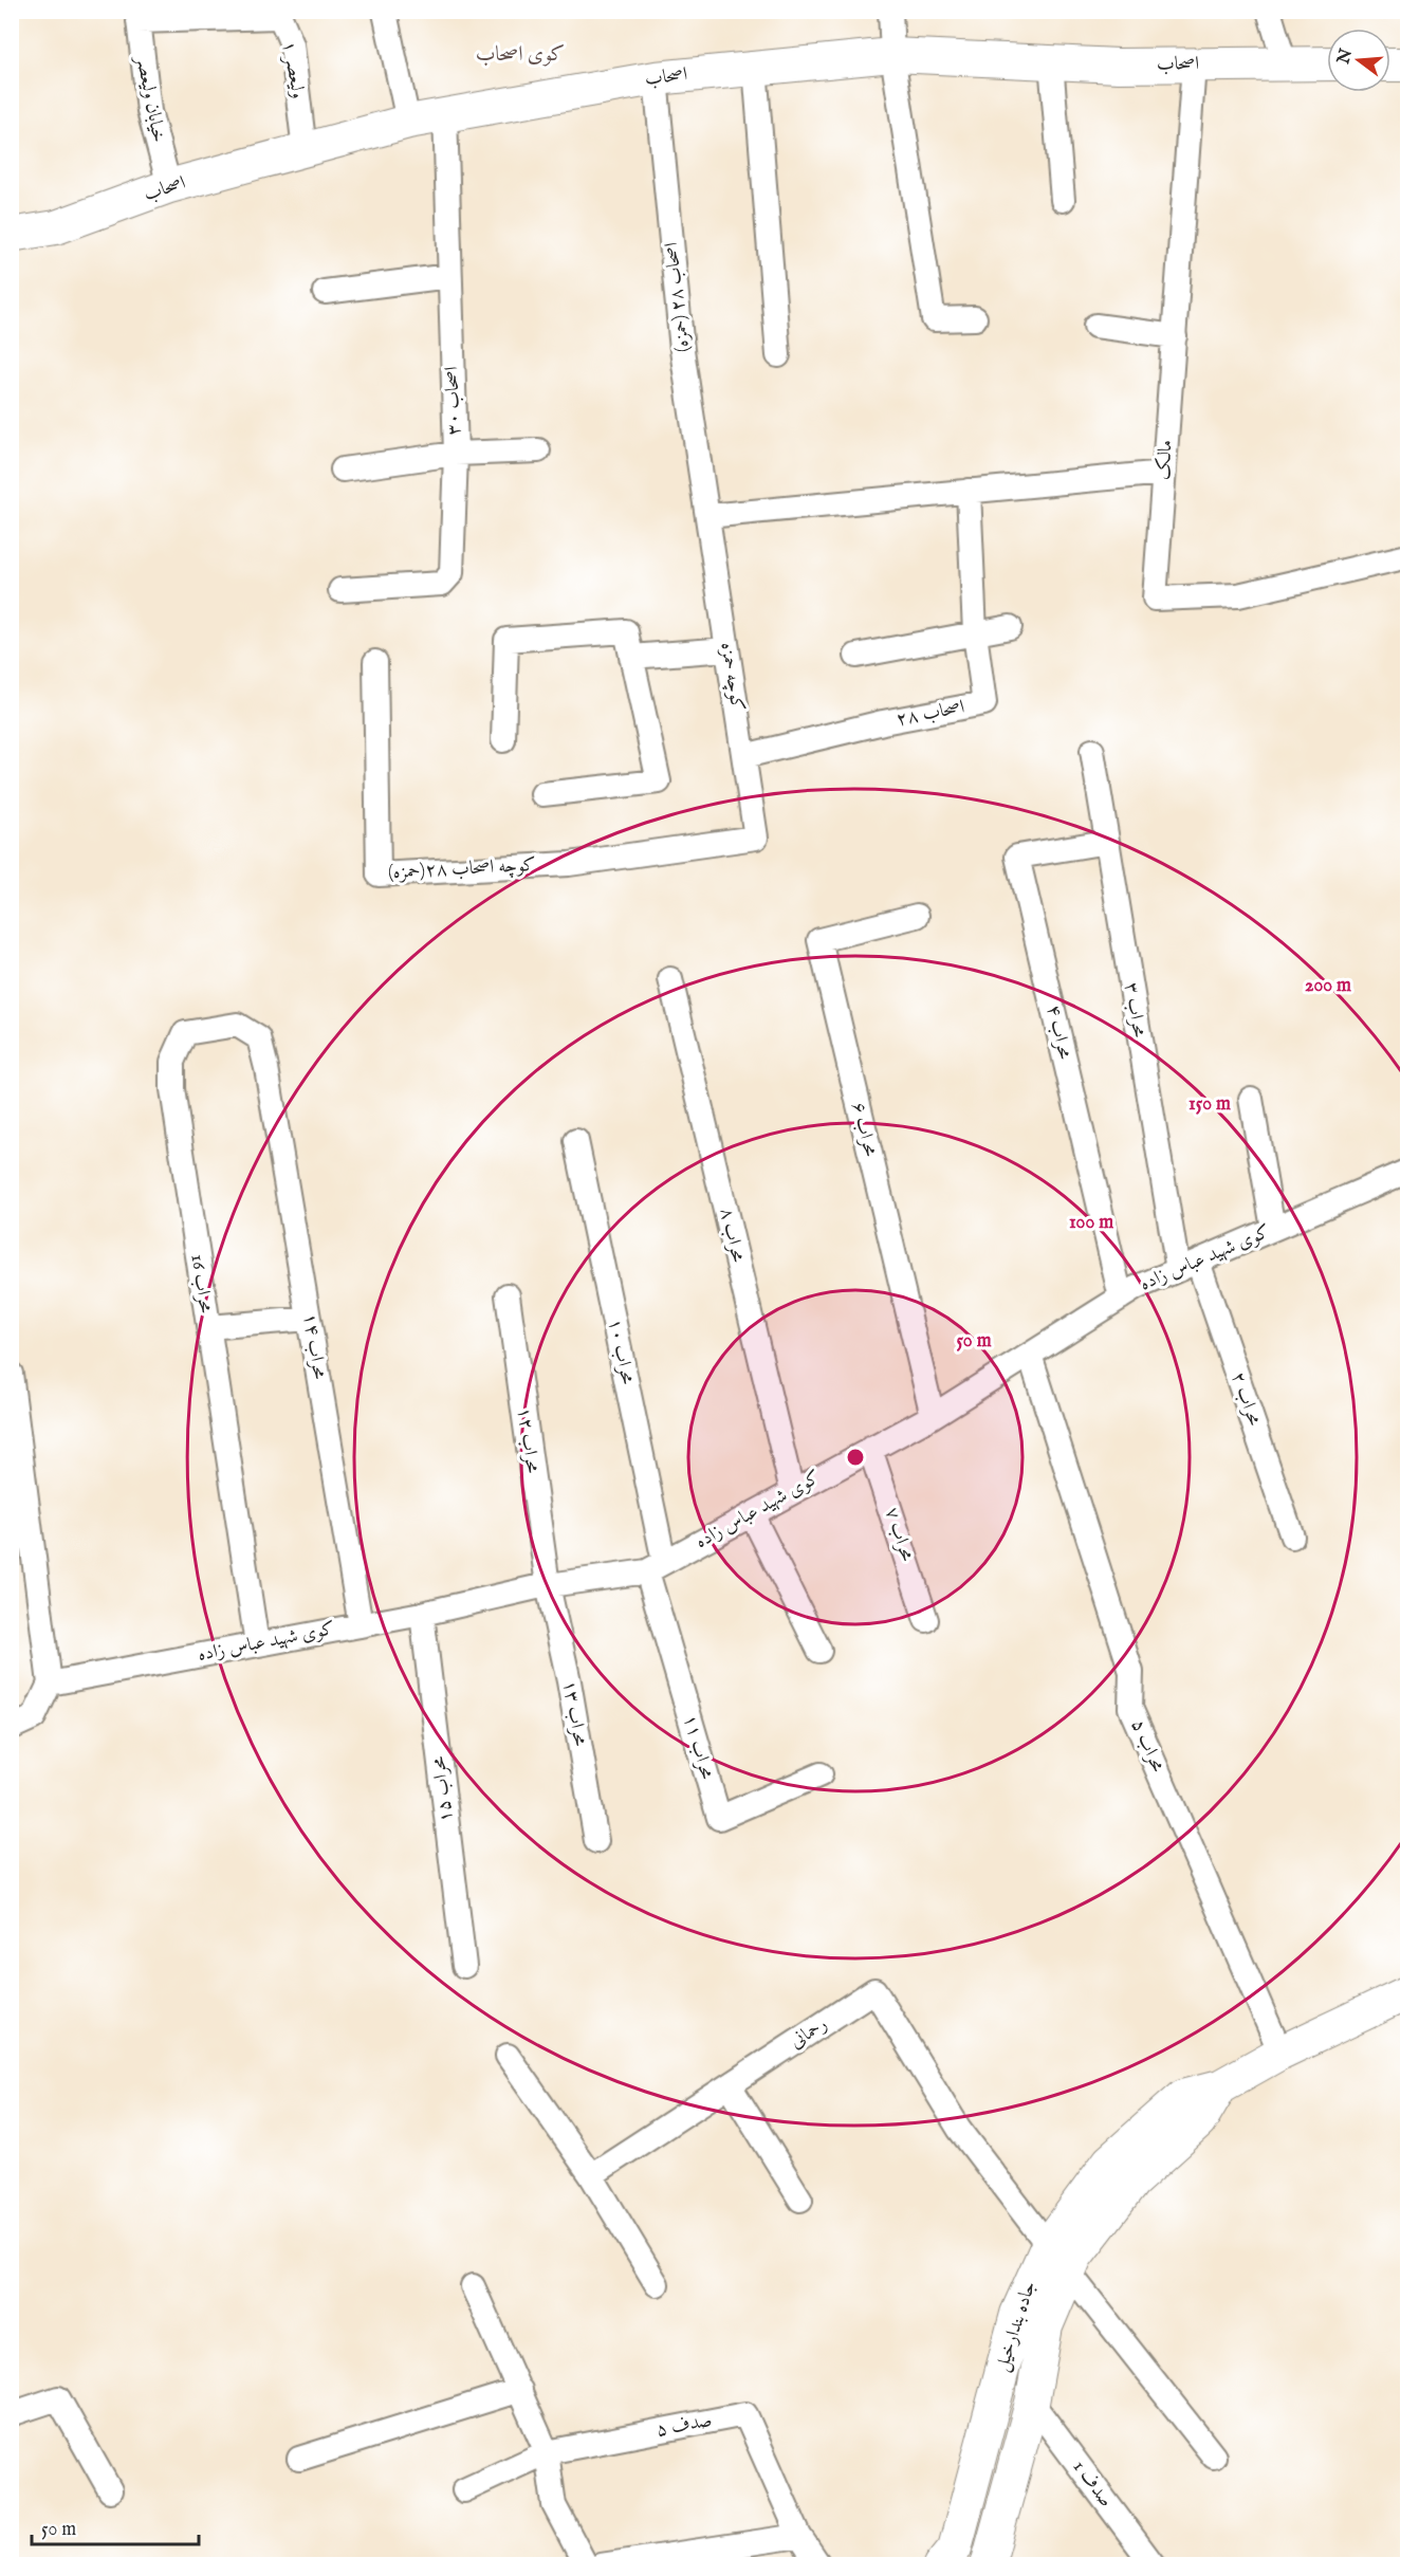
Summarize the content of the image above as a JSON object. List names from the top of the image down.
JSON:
{
  "streets": {
    "main road": ["اصحاب", "جاده بندارخیل"],
    "street": [
      "ولیعصر ۱",
      "خیابان ولیعصر",
      "اصحاب ۲۸ (حمزه)",
      "اصحاب ۳۰",
      "مالک",
      "کوچه حمزه",
      "اصحاب ۲۸",
      "کوچه اصحاب ۲۸(حمزه)",
      "محراب ۳",
      "محراب ۴",
      "محراب ۶",
      "محراب ۸",
      "کوی شهید عباس زاده",
      "محراب 16",
      "محراب ۱۴",
      "محراب ۱۰",
      "محراب ۲",
      "محراب ۱۲",
      "محراب ۷",
      "محراب ۱۳",
      "محراب ۵",
      "محراب ۱۱",
      "محراب ۱۵",
      "رحمانی",
      "صدف ۵",
      "صدف 1"
    ]
  },
  "crossings": [
    ["اصحاب", "ولیعصر ۱"],
    ["اصحاب", "خیابان ولیعصر"],
    ["اصحاب", "اصحاب ۲۸ (حمزه)"],
    ["اصحاب", "اصحاب ۳۰"],
    ["اصحاب", "مالک"],
    ["ولیعصر ۱", "خیابان ولیعصر"],
    ["اصحاب ۲۸ (حمزه)", "کوچه حمزه"],
    ["کوچه حمزه", "اصحاب ۲۸"],
    ["کوچه حمزه", "کوچه اصحاب ۲۸(حمزه)"],
    ["محراب ۳", "محراب ۴"],
    ["محراب ۳", "کوی شهید عباس زاده"],
    ["محراب ۳", "محراب ۲"],
    ["محراب ۴", "کوی شهید عباس زاده"],
    ["محراب ۶", "کوی شهید عباس زاده"],
    ["محراب ۸", "کوی شهید عباس زاده"],
    ["کوی شهید عباس زاده", "محراب 16"],
    ["کوی شهید عباس زاده", "محراب ۱۴"],
    ["کوی شهید عباس زاده", "محراب ۱۰"],
    ["کوی شهید عباس زاده", "محراب ۲"],
    ["کوی شهید عباس زاده", "محراب ۱۲"],
    ["کوی شهید عباس زاده", "محراب ۷"],
    ["کوی شهید عباس زاده", "محراب ۱۳"],
    ["کوی شهید عباس زاده", "محراب ۵"],
    ["کوی شهید عباس زاده", "محراب ۱۱"],
    ["کوی شهید عباس زاده", "محراب ۱۵"],
    ["محراب 16", "محراب ۱۴"],
    ["محراب ۱۰", "محراب ۱۱"],
    ["محراب ۱۲", "محراب ۱۳"],
    ["محراب ۵", "جاده بندارخیل"],
    ["رحمانی", "جاده بندارخیل"],
    ["جاده بندارخیل", "صدف 1"]
  ],
  "districts": ["کوی اصحاب"],
  "scale_bar": "50 m",
  "north": "left",
  "rings": [
    "200 m",
    "150 m",
    "100 m",
    "50 m"
  ]
}
